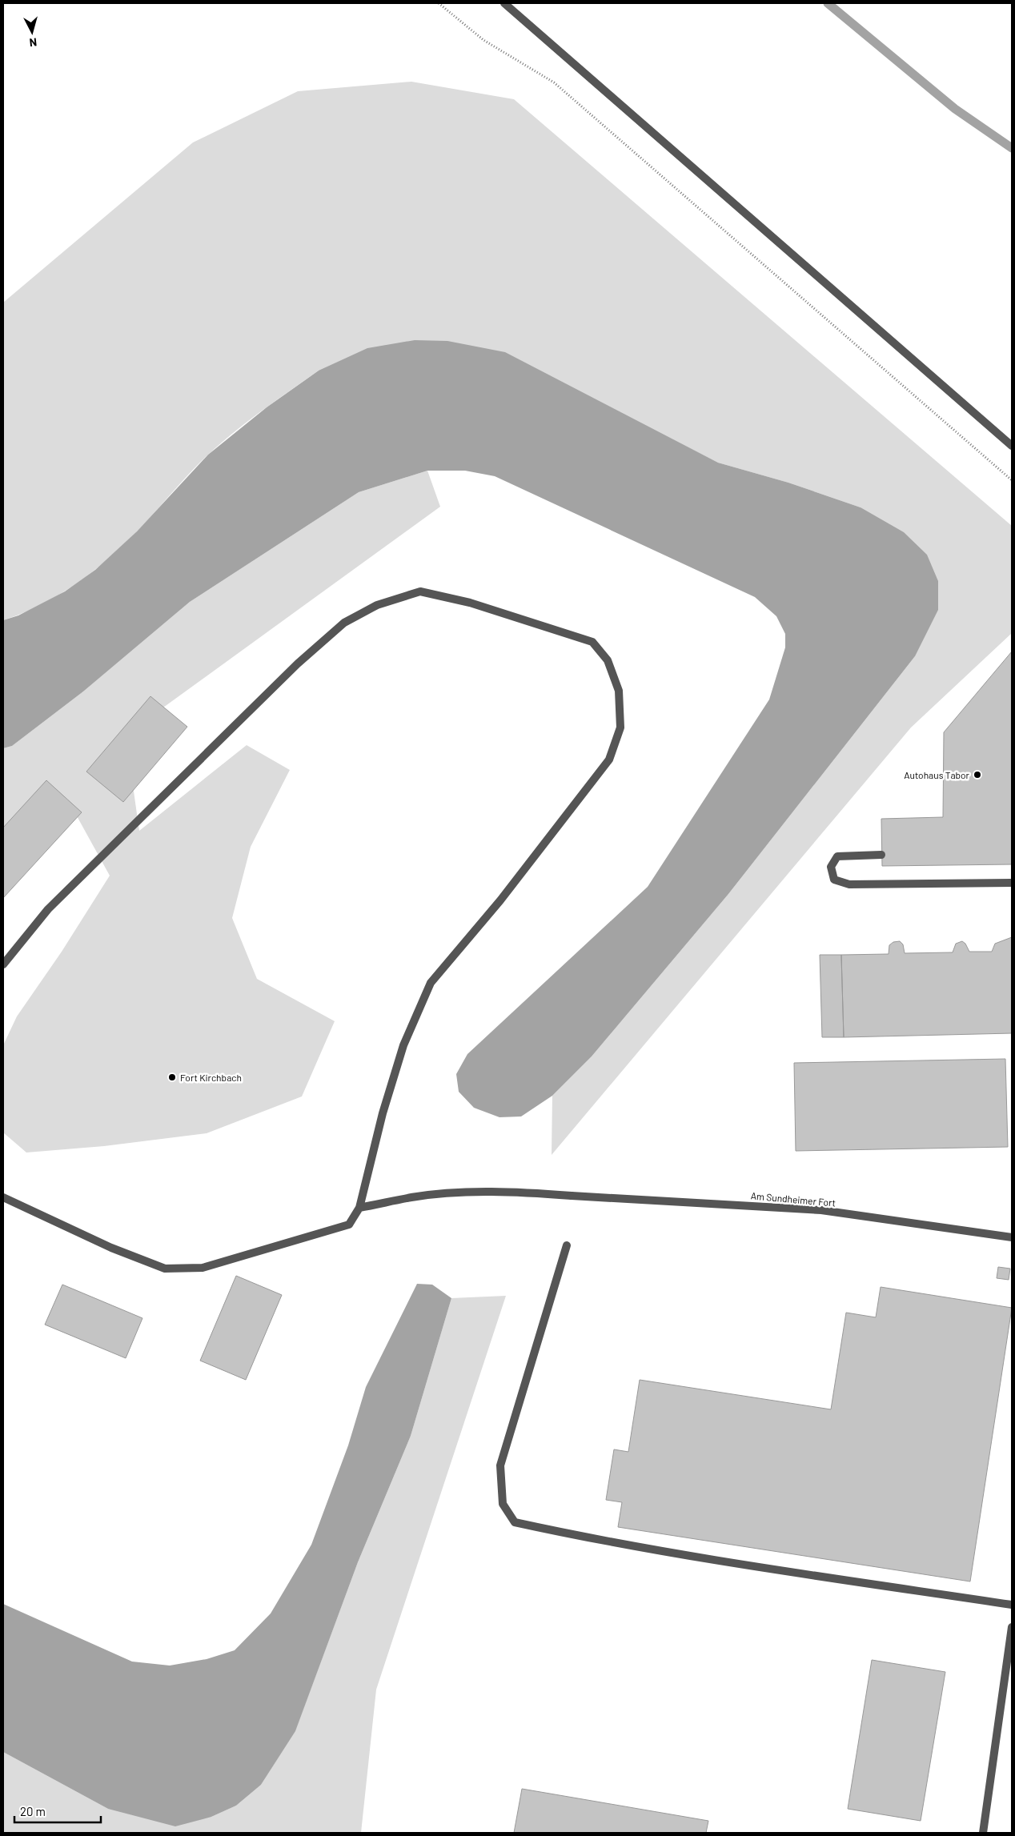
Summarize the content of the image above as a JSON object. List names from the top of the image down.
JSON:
{
  "streets": {
    "street": ["Am Sundheimer Fort"]
  },
  "places": ["Autohaus Tabor", "Fort Kirchbach"],
  "scale_bar": "20 m",
  "north": "bottom"
}
